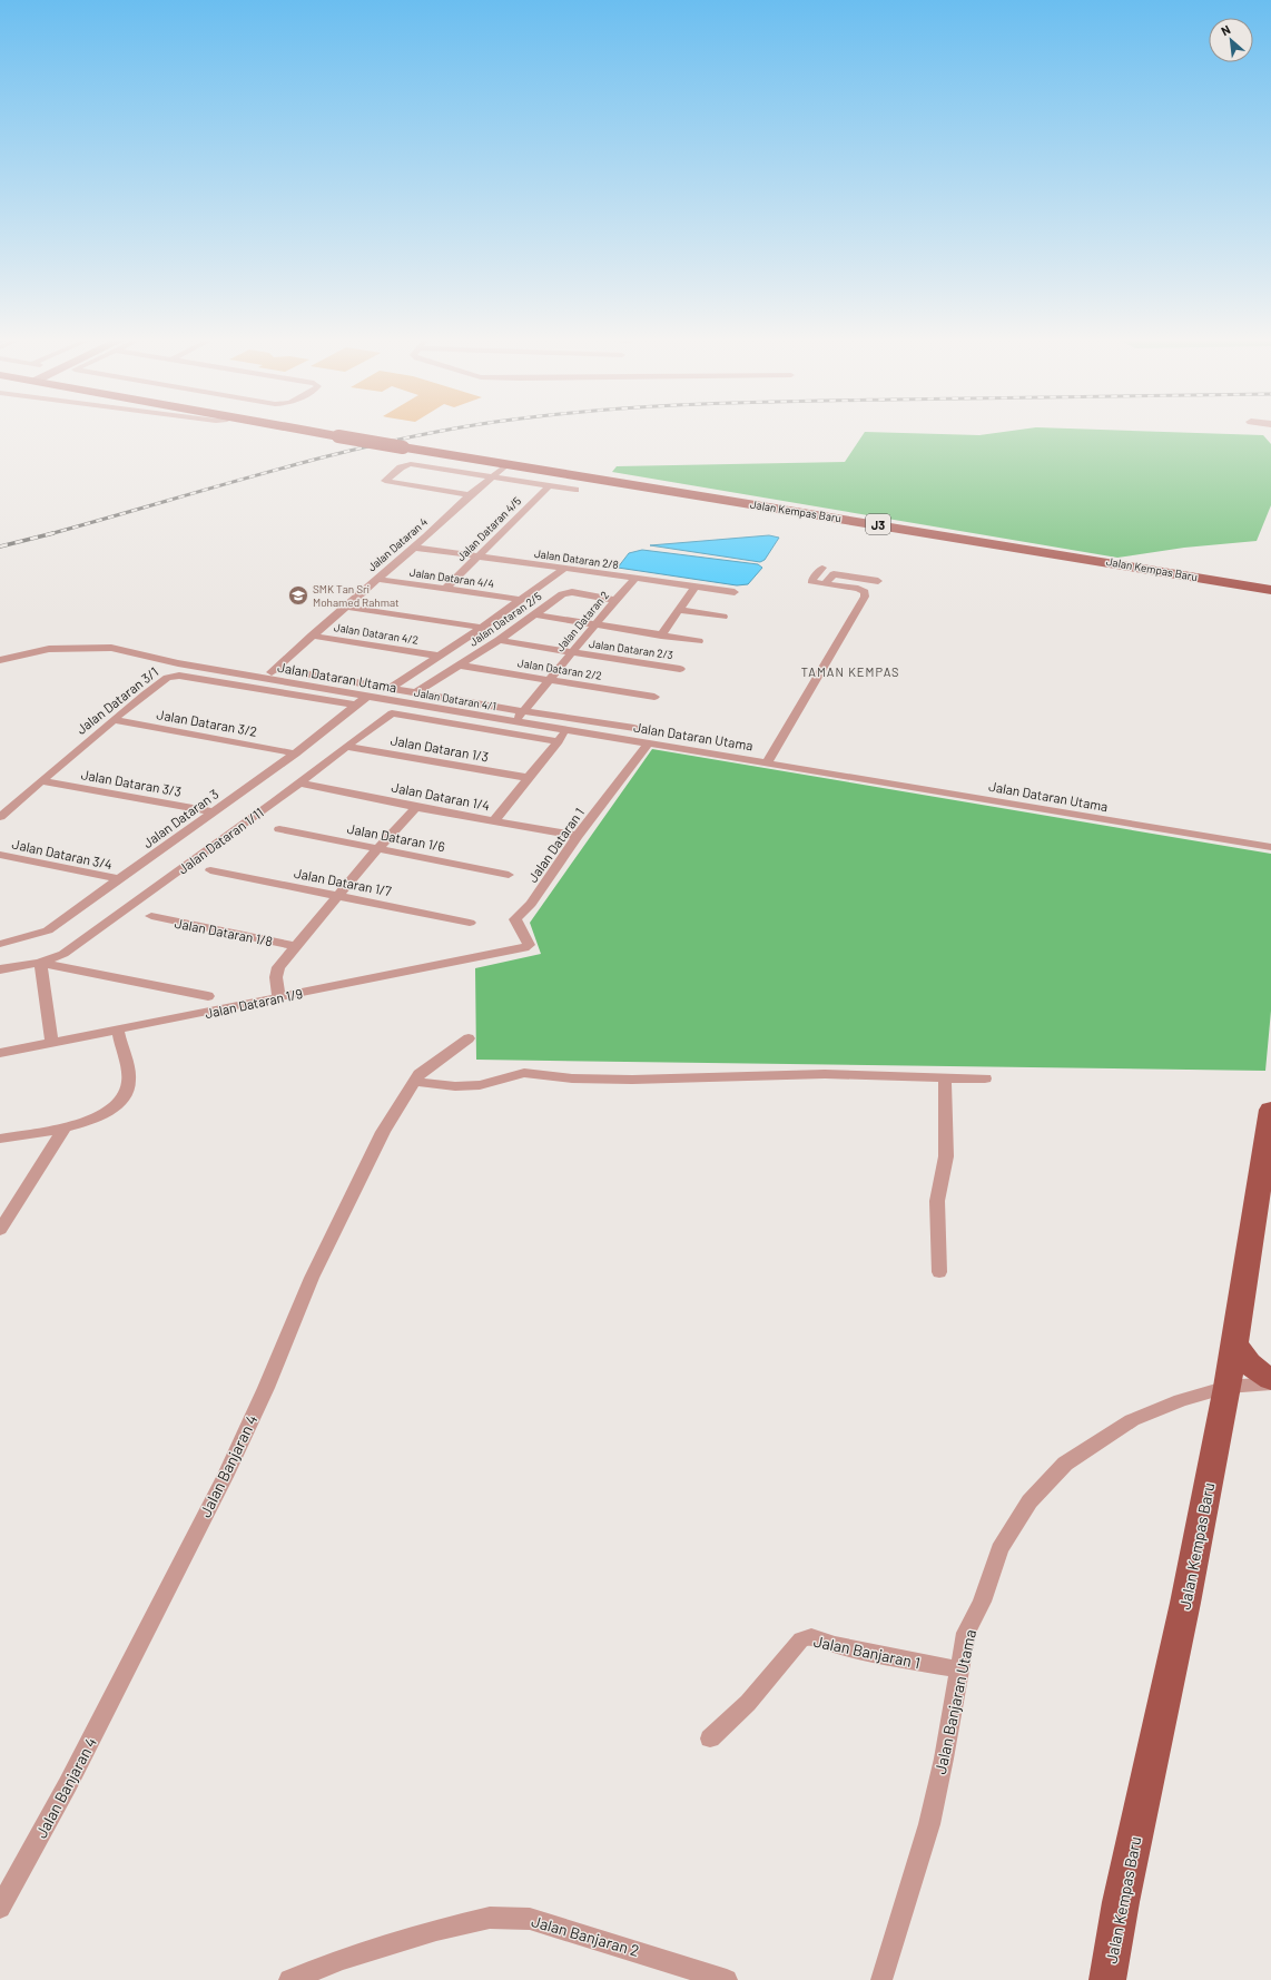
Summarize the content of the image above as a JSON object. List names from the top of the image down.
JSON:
{
  "streets": {
    "main road": ["Jalan Kempas Baru", "J3"],
    "street": [
      "Jalan Dataran 4/5",
      "Jalan Dataran 4",
      "Jalan Dataran 2/8",
      "Jalan Dataran 4/4",
      "Jalan Dataran 2/5",
      "Jalan Dataran 2",
      "Jalan Dataran 4/2",
      "Jalan Dataran 2/3",
      "Jalan Dataran 2/2",
      "Jalan Dataran Utama",
      "Jalan Dataran 4/1",
      "Jalan Dataran 3/1",
      "Jalan Dataran 3/2",
      "Jalan Dataran 1/3",
      "Jalan Dataran 3/3",
      "Jalan Dataran 1/4",
      "Jalan Dataran 3",
      "Jalan Dataran 1/6",
      "Jalan Dataran 1/11",
      "Jalan Dataran 1",
      "Jalan Dataran 3/4",
      "Jalan Dataran 1/7",
      "Jalan Dataran 1/8",
      "Jalan Dataran 1/9",
      "Jalan Banjaran 4",
      "Jalan Banjaran 1",
      "Jalan Banjaran Utama",
      "Jalan Banjaran 2"
    ]
  },
  "crossings": [
    ["Jalan Kempas Baru", "Jalan Dataran 4"],
    ["Jalan Kempas Baru", "Jalan Banjaran Utama"],
    ["Jalan Dataran 4/5", "Jalan Dataran 4"],
    ["Jalan Dataran 4/5", "Jalan Dataran 2/8"],
    ["Jalan Dataran 4/5", "Jalan Dataran 4/4"],
    ["Jalan Dataran 4", "Jalan Dataran 2/8"],
    ["Jalan Dataran 4", "Jalan Dataran 4/4"],
    ["Jalan Dataran 4", "Jalan Dataran 4/2"],
    ["Jalan Dataran 4", "Jalan Dataran Utama"],
    ["Jalan Dataran 4", "Jalan Dataran 4/1"],
    ["Jalan Dataran 2/8", "Jalan Dataran 2"],
    ["Jalan Dataran 2/5", "Jalan Dataran 2"],
    ["Jalan Dataran 2/5", "Jalan Dataran 2/3"],
    ["Jalan Dataran 2/5", "Jalan Dataran 2/2"],
    ["Jalan Dataran 2/5", "Jalan Dataran 4/1"],
    ["Jalan Dataran 2", "Jalan Dataran 2/3"],
    ["Jalan Dataran 2", "Jalan Dataran 2/2"],
    ["Jalan Dataran 2", "Jalan Dataran Utama"],
    ["Jalan Dataran 2", "Jalan Dataran 4/1"],
    ["Jalan Dataran Utama", "Jalan Dataran 3"],
    ["Jalan Dataran Utama", "Jalan Dataran 1"],
    ["Jalan Dataran 3/1", "Jalan Dataran 3/2"],
    ["Jalan Dataran 3/1", "Jalan Dataran 3/3"],
    ["Jalan Dataran 3/1", "Jalan Dataran 3"],
    ["Jalan Dataran 3/2", "Jalan Dataran 3"],
    ["Jalan Dataran 1/3", "Jalan Dataran 1/11"],
    ["Jalan Dataran 3/3", "Jalan Dataran 3"],
    ["Jalan Dataran 1/4", "Jalan Dataran 1/11"],
    ["Jalan Dataran 1/4", "Jalan Dataran 1"],
    ["Jalan Dataran 3", "Jalan Dataran 3/4"],
    ["Jalan Dataran 1", "Jalan Dataran 1/9"],
    ["Jalan Banjaran 1", "Jalan Banjaran Utama"]
  ],
  "districts": ["TAMAN KEMPAS"],
  "places": {
    "school or university": ["SMK Tan Sri Mohamed Rahmat"]
  },
  "north": "top left"
}
